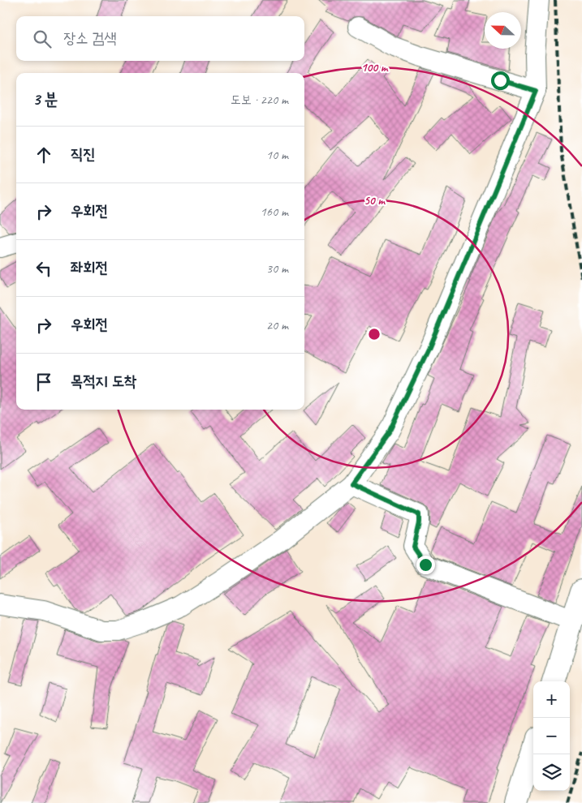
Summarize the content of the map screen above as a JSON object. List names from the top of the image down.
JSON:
{
  "north": "left",
  "page": {
    "search": "장소 검색",
    "heading": ["3 분", "도보 · 220 m"],
    "list": [
      ["직진", "10 m"],
      ["우회전", "160 m"],
      ["좌회전", "30 m"],
      ["우회전", "20 m"],
      "목적지 도착"
    ],
    "map_buttons": ["+", "−"]
  },
  "rings": ["100 m", "50 m"]
}
